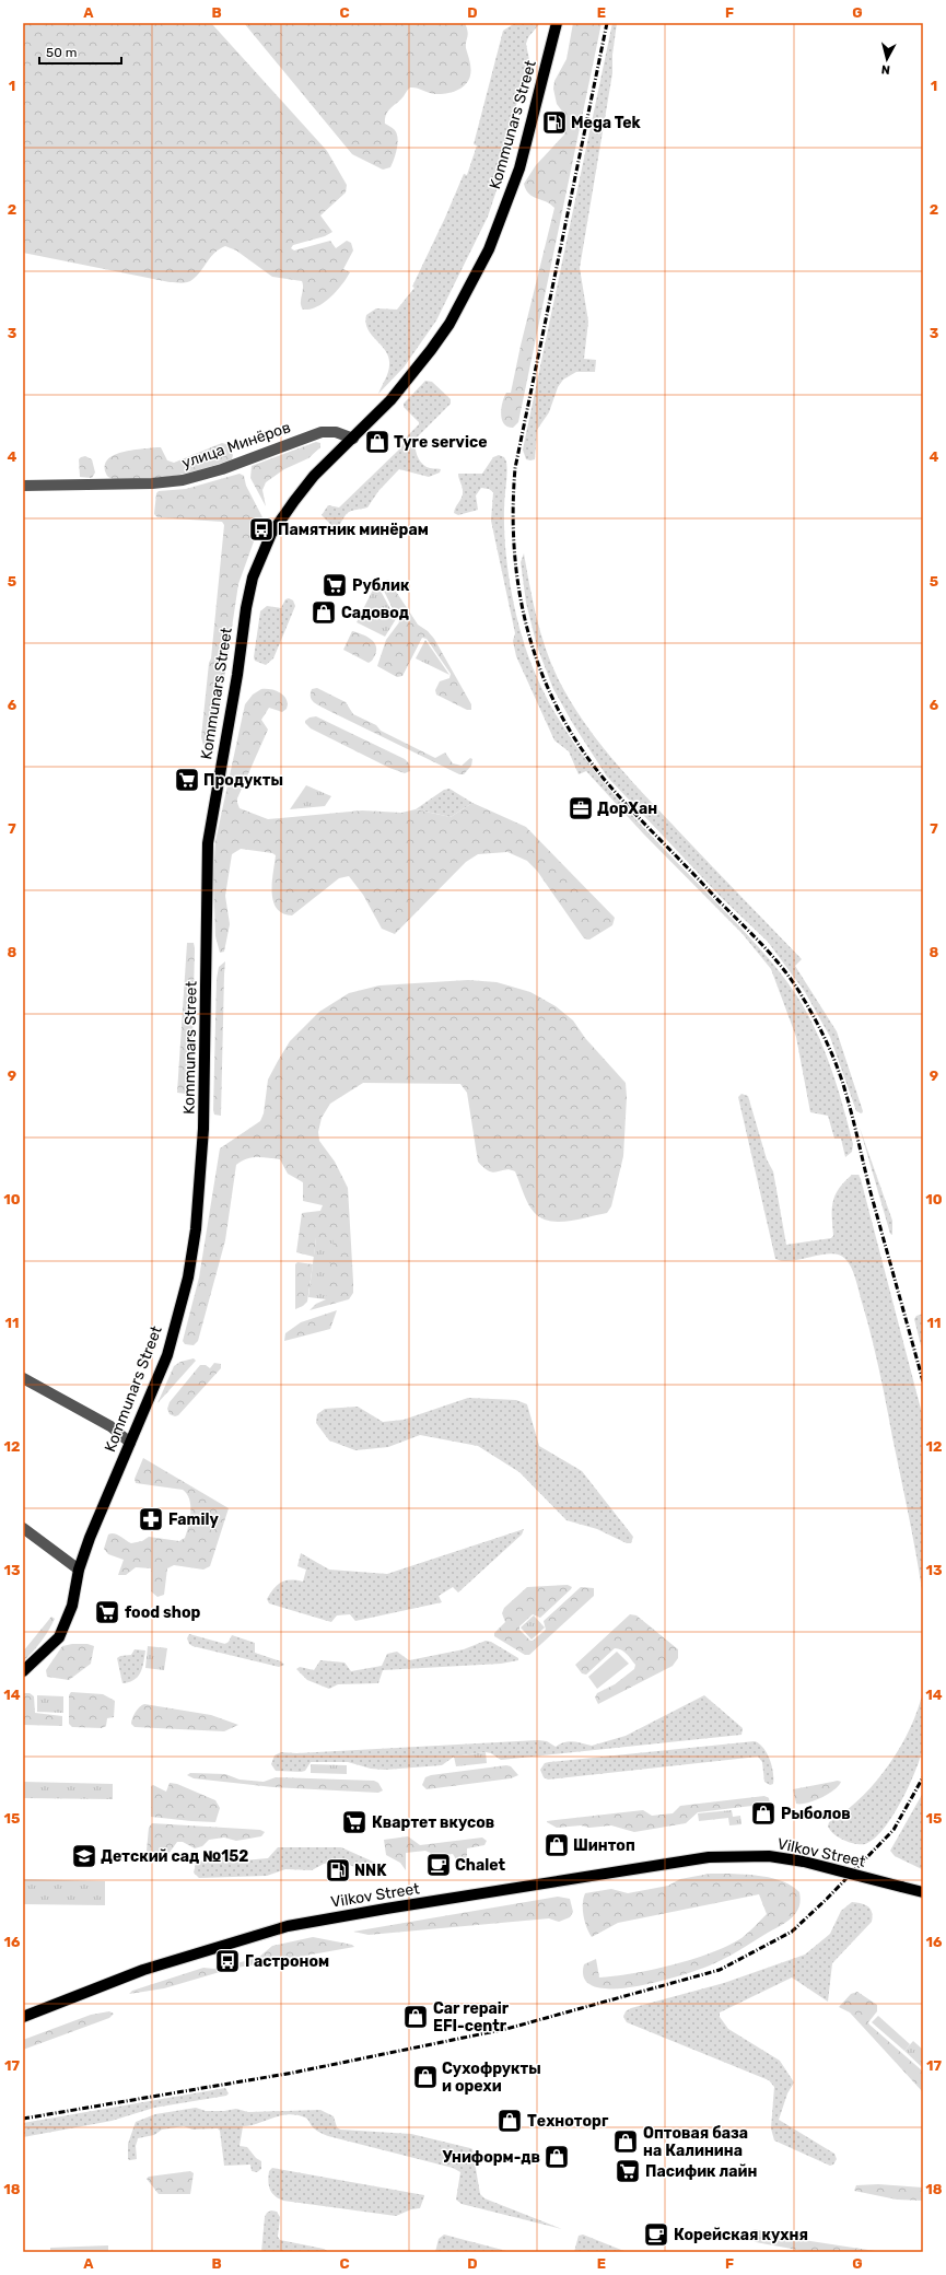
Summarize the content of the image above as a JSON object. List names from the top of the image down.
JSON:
{
  "streets": {
    "main road": ["Kommunars Street", "Vilkov Street"],
    "street": ["улица Минёров"]
  },
  "crossings": [
    ["Kommunars Street", "улица Минёров"]
  ],
  "places": {
    "fuel station": ["Mega Tek", "NNK"],
    "shop": [
      "Tyre service",
      "Садовод",
      "Рыболов",
      "Шинтоп",
      "Car repair EFI-centr",
      "Сухофрукты и орехи",
      "Техноторг",
      "Оптовая база на Калинина",
      "Униформ-дв"
    ],
    "bus stop": ["Памятник минёрам", "Гастроном"],
    "supermarket": [
      "Рублик",
      "Продукты",
      "food shop",
      "Квартет вкусов",
      "Пасифик лайн"
    ],
    "office": ["ДорХан"],
    "pharmacy": ["Family"],
    "school or university": ["Детский сад №152"],
    "cafe": ["Chalet", "Корейская кухня"]
  },
  "scale_bar": "50 m",
  "north": "bottom",
  "grid": {
    "columns": [
      "A",
      "B",
      "C",
      "D",
      "E",
      "F",
      "G"
    ],
    "rows": [
      "1",
      "2",
      "3",
      "4",
      "5",
      "6",
      "7",
      "8",
      "9",
      "10",
      "11",
      "12",
      "13",
      "14",
      "15",
      "16",
      "17",
      "18"
    ]
  }
}
